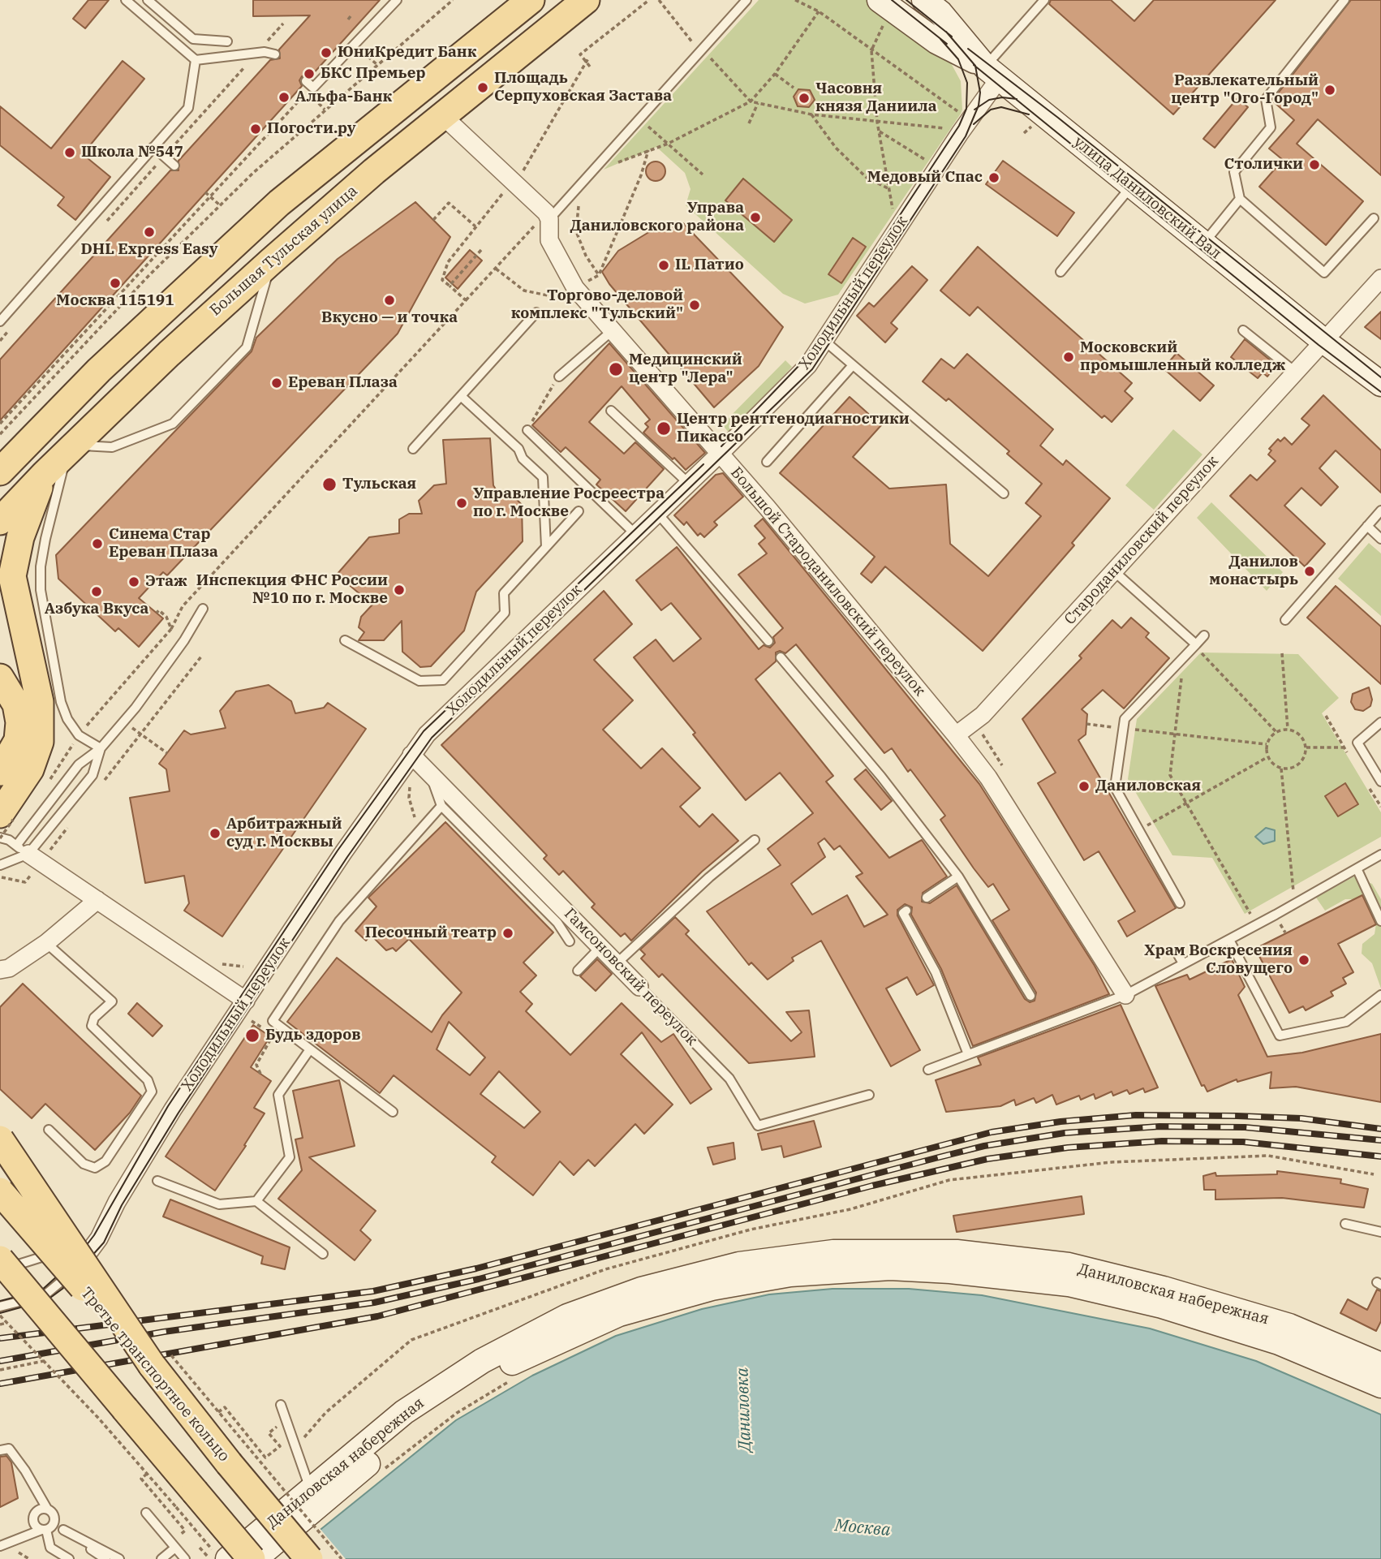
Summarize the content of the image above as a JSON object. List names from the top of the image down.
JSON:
{
  "streets": {
    "main road": [
      "улица Даниловский Вал",
      "Большая Тульская улица",
      "Даниловская набережная",
      "Третье транспортное кольцо"
    ],
    "street": [
      "Холодильный переулок",
      "Староданиловский переулок",
      "Большой Староданиловский переулок",
      "Гамсоновский переулок"
    ]
  },
  "crossings": [
    ["улица Даниловский Вал", "Холодильный переулок"],
    ["улица Даниловский Вал", "Староданиловский переулок"],
    ["Холодильный переулок", "Большой Староданиловский переулок"],
    ["Холодильный переулок", "Гамсоновский переулок"],
    ["Староданиловский переулок", "Большой Староданиловский переулок"]
  ],
  "water": ["Даниловка", "Москва"],
  "places": [
    "ЮниКредит Банк",
    "БКС Премьер",
    "Площадь Серпуховская Застава",
    "Развлекательный центр \"Ого-Город\"",
    "Альфа-Банк",
    "Часовня князя Даниила",
    "Погости.ру",
    "Школа №547",
    "Столички",
    "Медовый Спас",
    "Управа Даниловского района",
    "DHL Express Easy",
    "IL Патио",
    "Москва 115191",
    "Вкусно — и точка",
    "Торгово-деловой комплекс \"Тульский\"",
    "Московский промышленный колледж",
    "Медицинский центр \"Лера\"",
    "Ереван Плаза",
    "Центр рентгенодиагностики Пикассо",
    "Тульская",
    "Управление Росреестра по г. Москве",
    "Синема Стар Ереван Плаза",
    "Данилов монастырь",
    "Этаж",
    "Инспекция ФНС России №10 по г. Москве",
    "Азбука Вкуса",
    "Даниловская",
    "Арбитражный суд г. Москвы",
    "Песочный театр",
    "Храм Воскресения Словущего",
    "Будь здоров"
  ]
}
